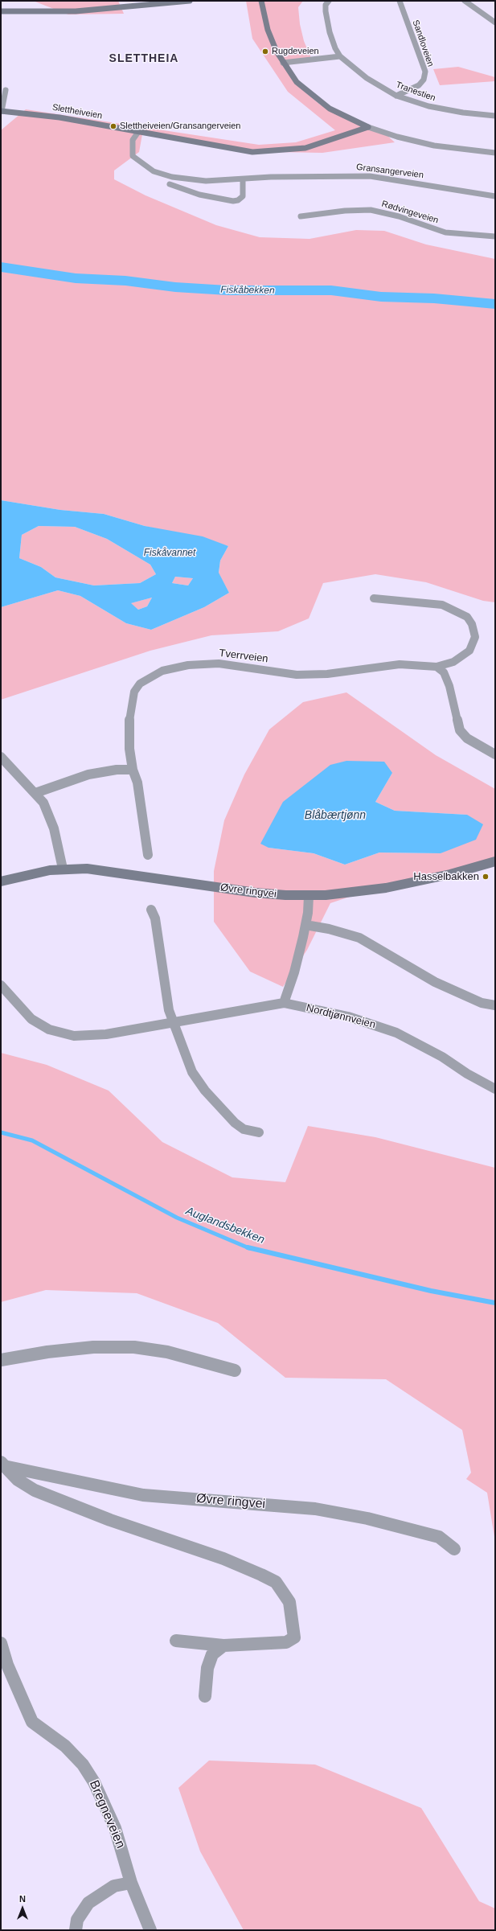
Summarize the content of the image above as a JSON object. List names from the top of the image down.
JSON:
{
  "streets": {
    "street": [
      "Sandloveien",
      "Tranestien",
      "Slettheiveien",
      "Gransangerveien",
      "Rødvingeveien",
      "Tverrveien",
      "Øvre ringvei",
      "Nordtjønnveien",
      "Bregneveien"
    ]
  },
  "crossings": [
    ["Sandloveien", "Tranestien"],
    ["Slettheiveien", "Gransangerveien"]
  ],
  "districts": ["SLETTHEIA"],
  "water": [
    "Fiskåbekken",
    "Fiskåvannet",
    "Blåbærtjønn",
    "Auglandsbekken"
  ],
  "places": ["Rugdeveien", "Slettheiveien/Gransangerveien", "Hasselbakken"],
  "north": "top"
}
